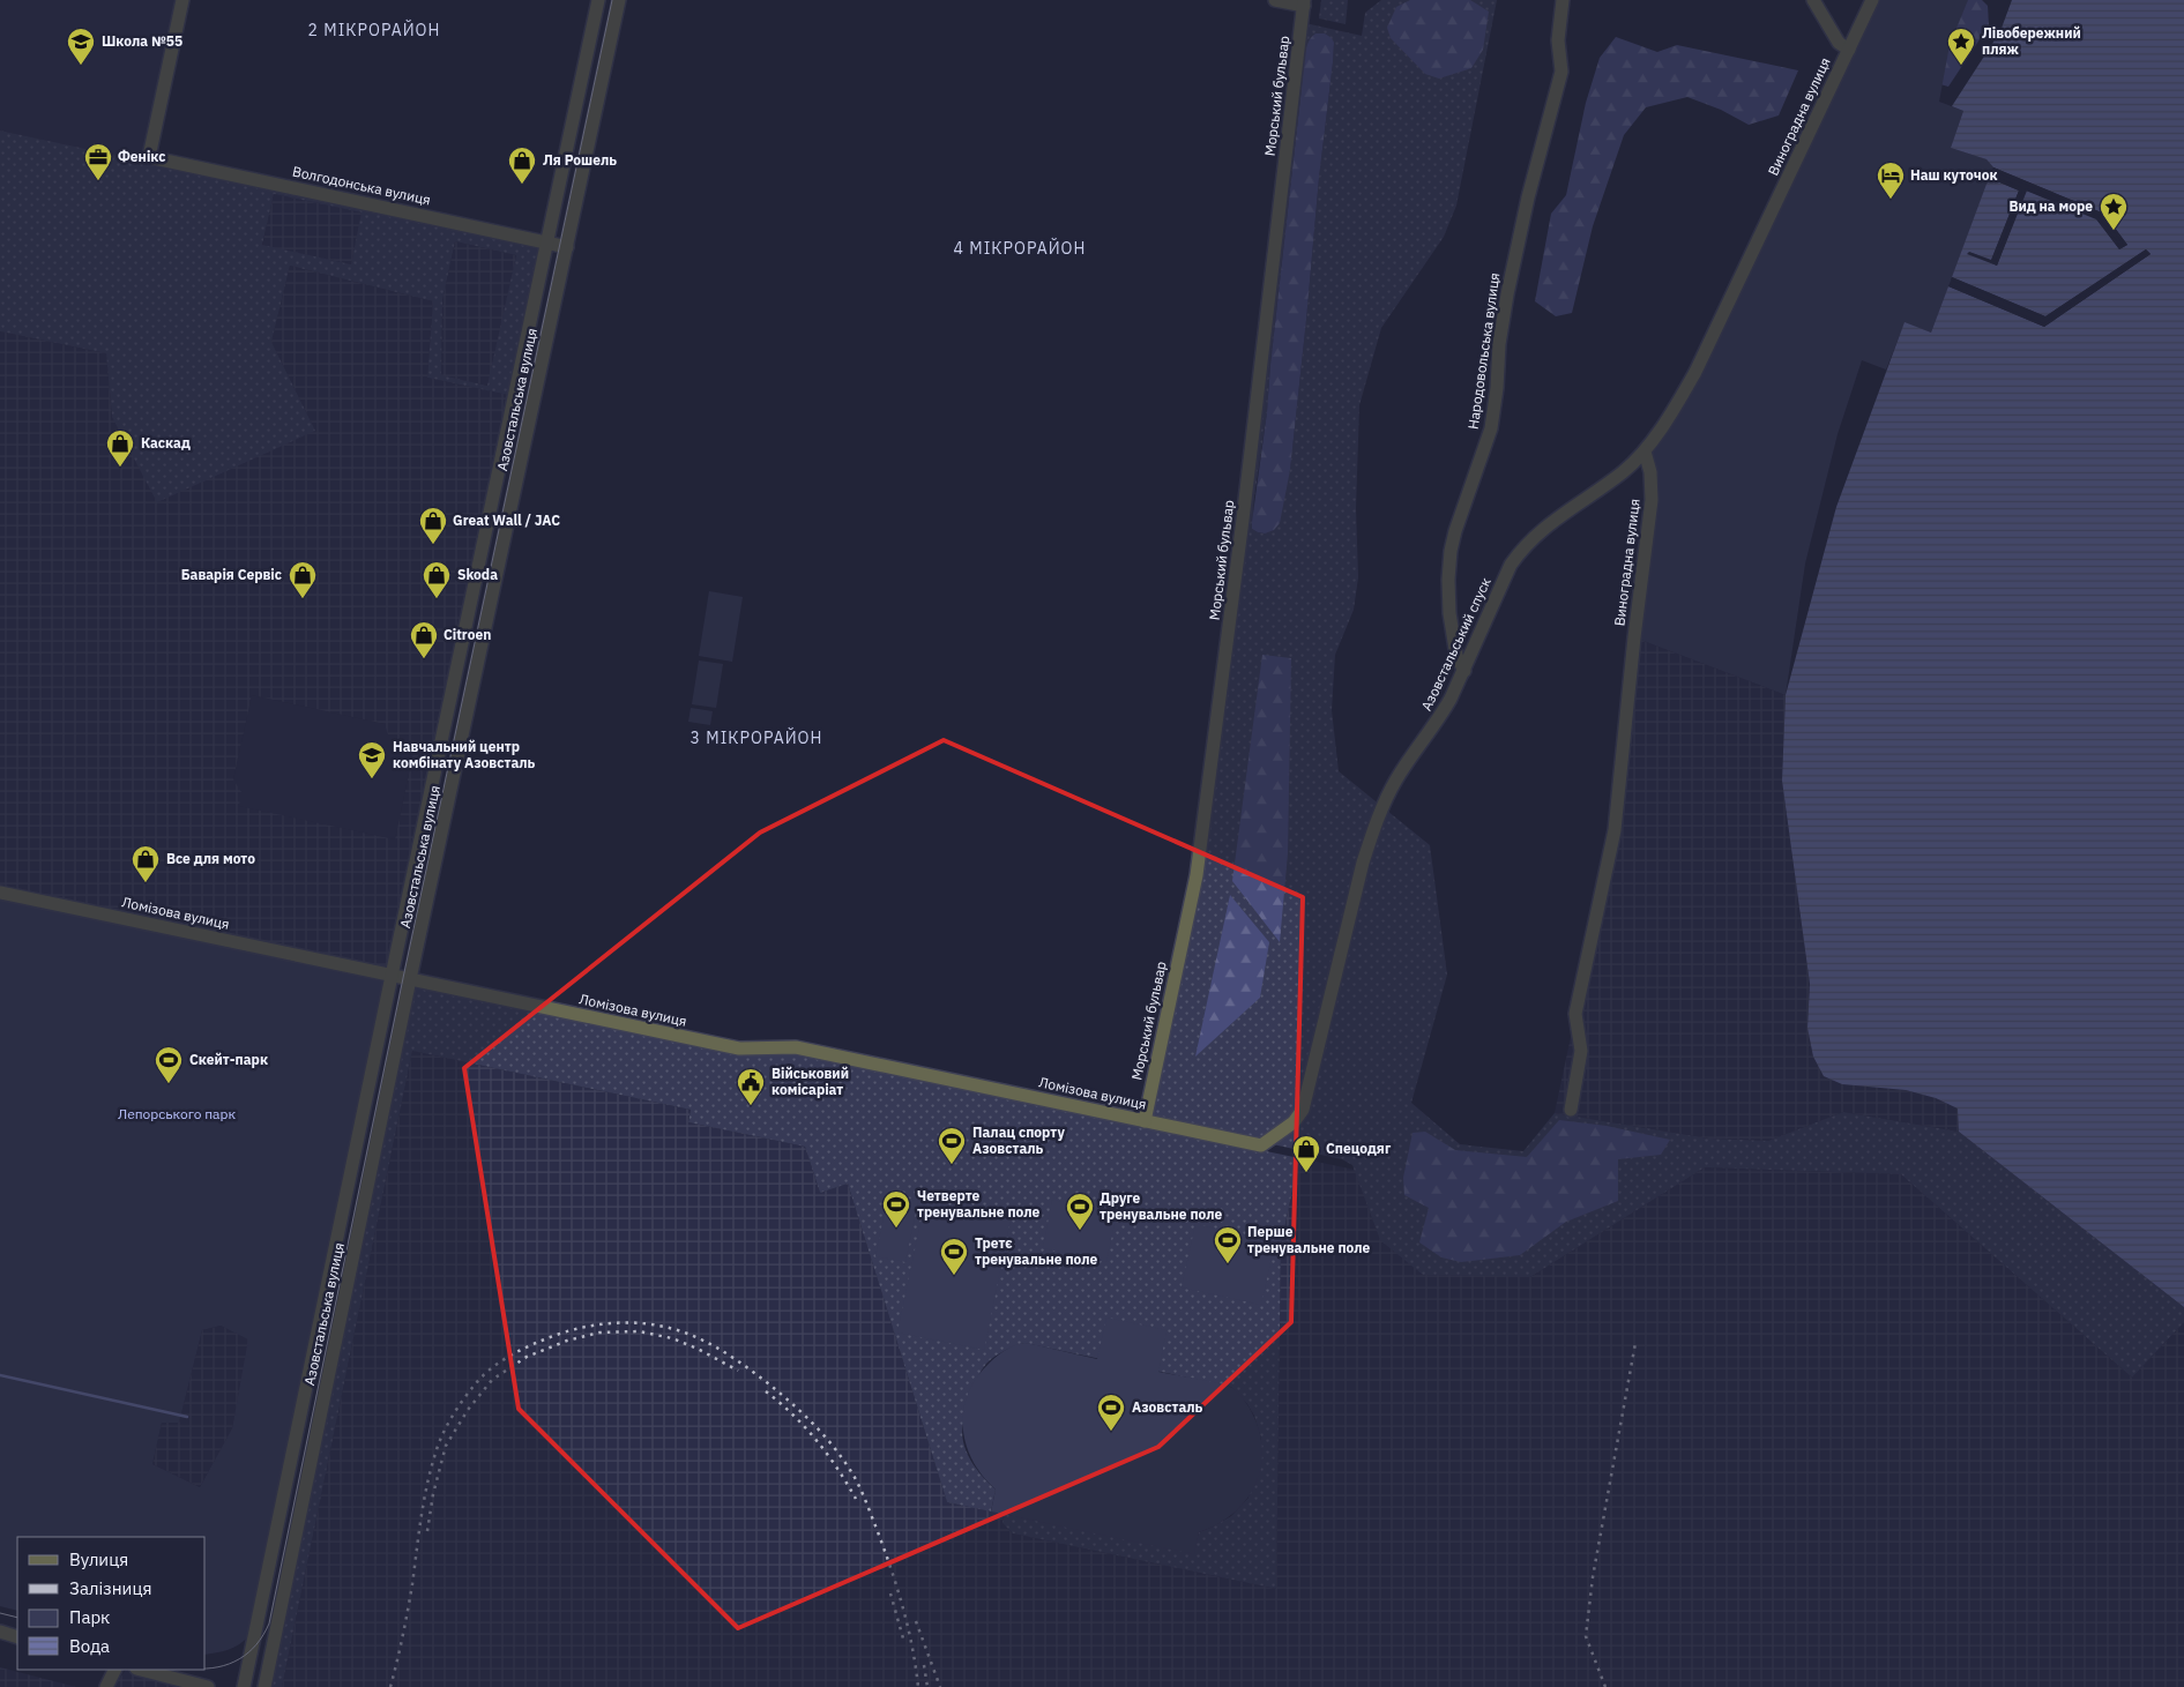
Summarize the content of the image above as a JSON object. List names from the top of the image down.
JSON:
{
  "streets": {
    "street": [
      "Морський бульвар",
      "Виноградна вулиця",
      "Волгодонська вулиця",
      "Народовольська вулиця",
      "Азовстальська вулиця",
      "Азовстальський спуск",
      "Ломізова вулиця"
    ]
  },
  "crossings": [
    ["Морський бульвар", "Ломізова вулиця"],
    ["Виноградна вулиця", "Азовстальський спуск"],
    ["Волгодонська вулиця", "Азовстальська вулиця"],
    ["Народовольська вулиця", "Азовстальський спуск"],
    ["Азовстальська вулиця", "Ломізова вулиця"],
    ["Азовстальський спуск", "Ломізова вулиця"]
  ],
  "districts": ["2 МІКРОРАЙОН", "4 МІКРОРАЙОН", "3 МІКРОРАЙОН"],
  "parks": ["Лепорського парк"],
  "places": {
    "school or university": ["Школа №55", "Навчальний центр комбінату Азовсталь"],
    "place": ["Лівобережний пляж", "Вид на море"],
    "office": ["Фенікс"],
    "shop": [
      "Ля Рошель",
      "Каскад",
      "Great Wall / JAC",
      "Баварія Сервіс",
      "Skoda",
      "Citroen",
      "Все для мото",
      "Спецодяг"
    ],
    "hotel": ["Наш куточок"],
    "sports": [
      "Скейт-парк",
      "Палац спорту Азовсталь",
      "Четверте тренувальне поле",
      "Друге тренувальне поле",
      "Перше тренувальне поле",
      "Третє тренувальне поле",
      "Азовсталь"
    ],
    "public building": ["Військовий комісаріат"]
  },
  "legend": [
    "Вулиця",
    "Залізниця",
    "Парк",
    "Вода"
  ]
}
